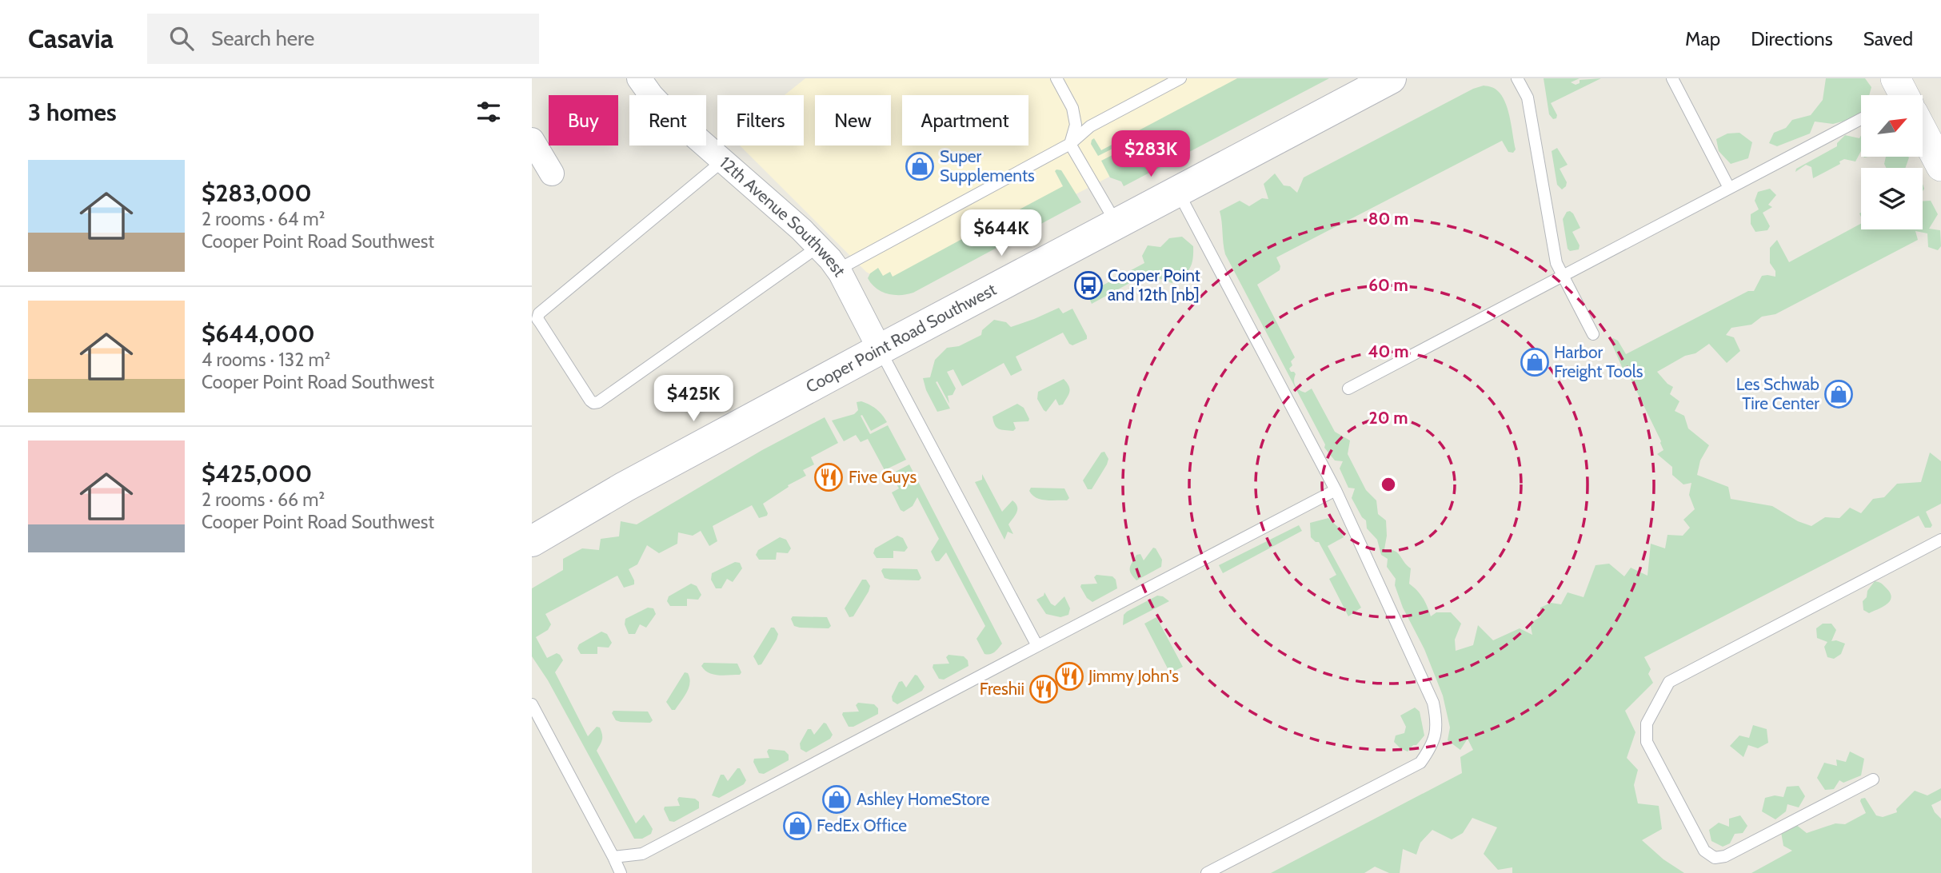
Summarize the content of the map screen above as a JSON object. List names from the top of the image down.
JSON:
{
  "streets": {
    "main road": ["Cooper Point Road Southwest"],
    "street": ["12th Avenue Southwest"]
  },
  "crossings": [
    ["12th Avenue Southwest", "Cooper Point Road Southwest"]
  ],
  "places": {
    "shop": [
      "Super Supplements",
      "Harbor Freight Tools",
      "Les Schwab Tire Center",
      "Ashley HomeStore",
      "FedEx Office"
    ],
    "bus stop": ["Cooper Point and 12th [nb]"],
    "restaurant": ["Five Guys", "Jimmy John's", "Freshii"]
  },
  "north": "top right",
  "page": {
    "header": "Casavia",
    "search": "Search here",
    "nav": ["Map", "Directions", "Saved"],
    "heading": "3 homes",
    "chip": [
      "Buy",
      "Rent",
      "Filters",
      "New",
      "Apartment"
    ],
    "price": ["$283K", "$644K", "$425K"],
    "list": [
      {
        "name": "$283,000",
        "note": "2 rooms · 64 m² · Cooper Point Road Southwest"
      },
      {
        "name": "$644,000",
        "note": "4 rooms · 132 m² · Cooper Point Road Southwest"
      },
      {
        "name": "$425,000",
        "note": "2 rooms · 66 m² · Cooper Point Road Southwest"
      }
    ]
  },
  "rings": [
    "80 m",
    "60 m",
    "40 m",
    "20 m"
  ]
}
